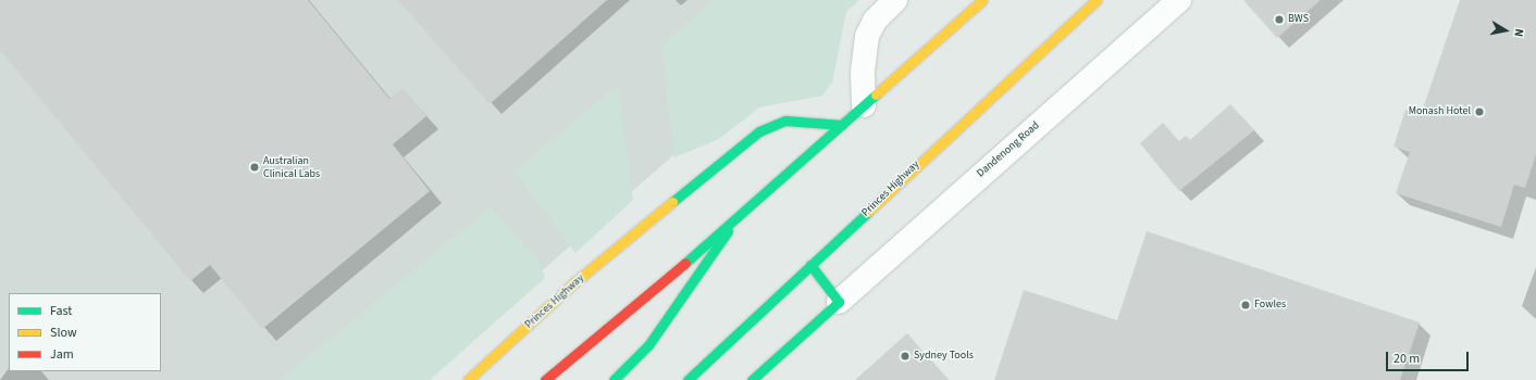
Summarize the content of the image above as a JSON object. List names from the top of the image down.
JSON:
{
  "streets": {
    "main road": ["Princes Highway"],
    "street": ["Dandenong Road"]
  },
  "places": [
    "BWS",
    "Monash Hotel",
    "Australian Clinical Labs",
    "Fowles",
    "Sydney Tools"
  ],
  "legend": ["Fast", "Slow", "Jam"],
  "scale_bar": "20 m",
  "north": "right"
}
